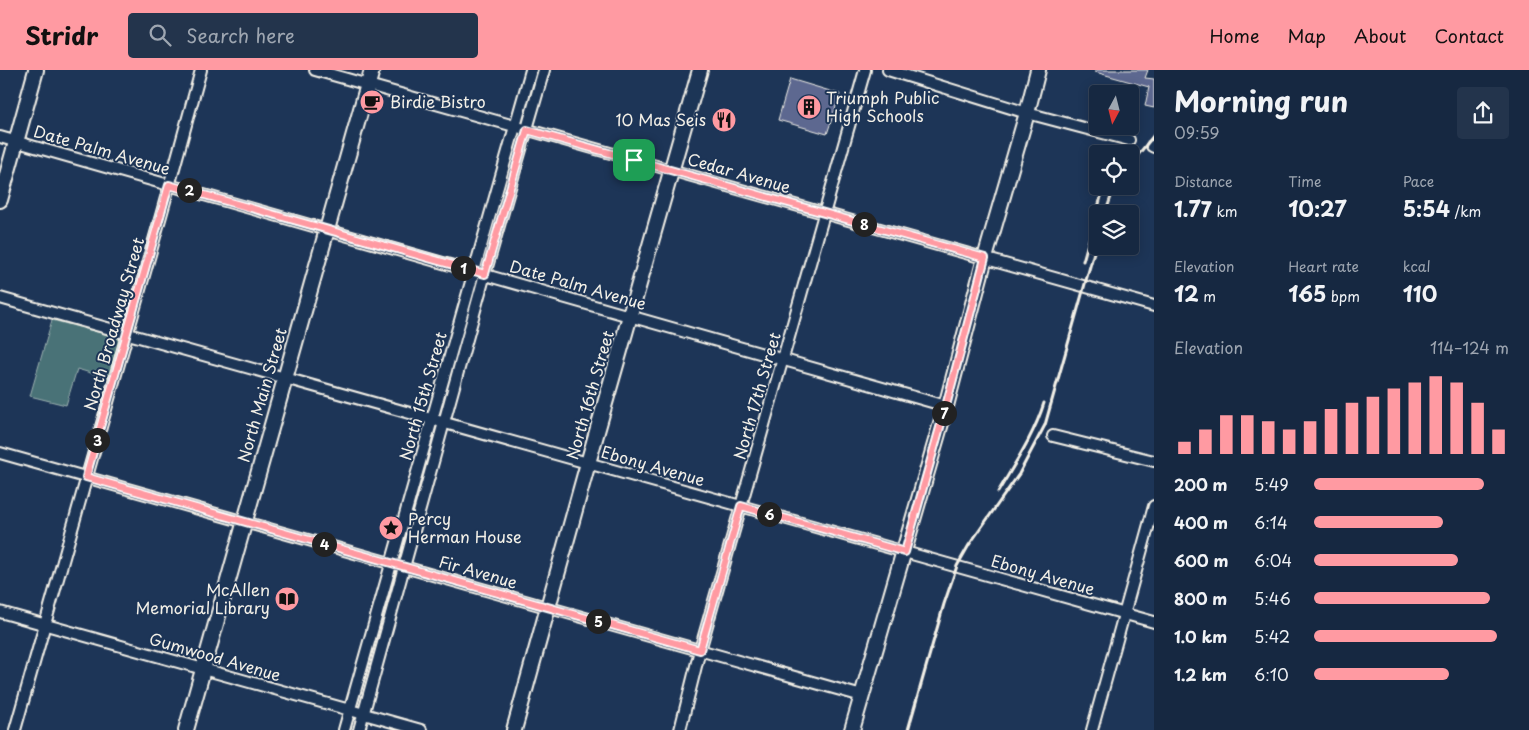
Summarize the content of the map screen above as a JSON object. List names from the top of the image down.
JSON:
{
  "streets": {
    "street": [
      "Date Palm Avenue",
      "Cedar Avenue",
      "North Broadway Street",
      "North Main Street",
      "North 16th Street",
      "North 15th Street",
      "North 17th Street",
      "Ebony Avenue",
      "Fir Avenue",
      "Gumwood Avenue"
    ]
  },
  "crossings": [
    ["Date Palm Avenue", "North Broadway Street"],
    ["Date Palm Avenue", "North Main Street"],
    ["Date Palm Avenue", "North 16th Street"],
    ["Date Palm Avenue", "North 15th Street"],
    ["Date Palm Avenue", "North 17th Street"],
    ["Cedar Avenue", "North Main Street"],
    ["Cedar Avenue", "North 16th Street"],
    ["Cedar Avenue", "North 15th Street"],
    ["Cedar Avenue", "North 17th Street"],
    ["North Broadway Street", "Ebony Avenue"],
    ["North Broadway Street", "Fir Avenue"],
    ["North Broadway Street", "Gumwood Avenue"],
    ["North Main Street", "Ebony Avenue"],
    ["North Main Street", "Fir Avenue"],
    ["North Main Street", "Gumwood Avenue"],
    ["North 16th Street", "Ebony Avenue"],
    ["North 16th Street", "Fir Avenue"],
    ["North 15th Street", "Ebony Avenue"],
    ["North 15th Street", "Fir Avenue"],
    ["North 15th Street", "Gumwood Avenue"],
    ["North 17th Street", "Ebony Avenue"],
    ["North 17th Street", "Fir Avenue"]
  ],
  "places": {
    "cafe": ["Birdie Bistro"],
    "building": ["Triumph Public High Schools"],
    "restaurant": ["10 Mas Seis"],
    "place": ["Percy Herman House"],
    "library": ["McAllen Memorial Library"]
  },
  "north": "bottom",
  "page": {
    "header": "Stridr",
    "search": "Search here",
    "nav": [
      "Home",
      "Map",
      "About",
      "Contact"
    ],
    "heading": ["Morning run", "09:59"],
    "stats": [
      ["Distance", "1.77 km"],
      ["Time", "10:27"],
      ["Pace", "5:54 /km"],
      ["Elevation", "12 m"],
      ["Heart rate", "165 bpm"],
      ["kcal", "110"]
    ],
    "pins": [
      "2",
      "8",
      "1",
      "7",
      "3",
      "6",
      "4",
      "5"
    ],
    "chart": ["Elevation", "114–124 m"],
    "list": [
      {
        "name": "200 m",
        "note": "5:49"
      },
      {
        "name": "400 m",
        "note": "6:14"
      },
      {
        "name": "600 m",
        "note": "6:04"
      },
      {
        "name": "800 m",
        "note": "5:46"
      },
      {
        "name": "1.0 km",
        "note": "5:42"
      },
      {
        "name": "1.2 km",
        "note": "6:10"
      }
    ]
  }
}
